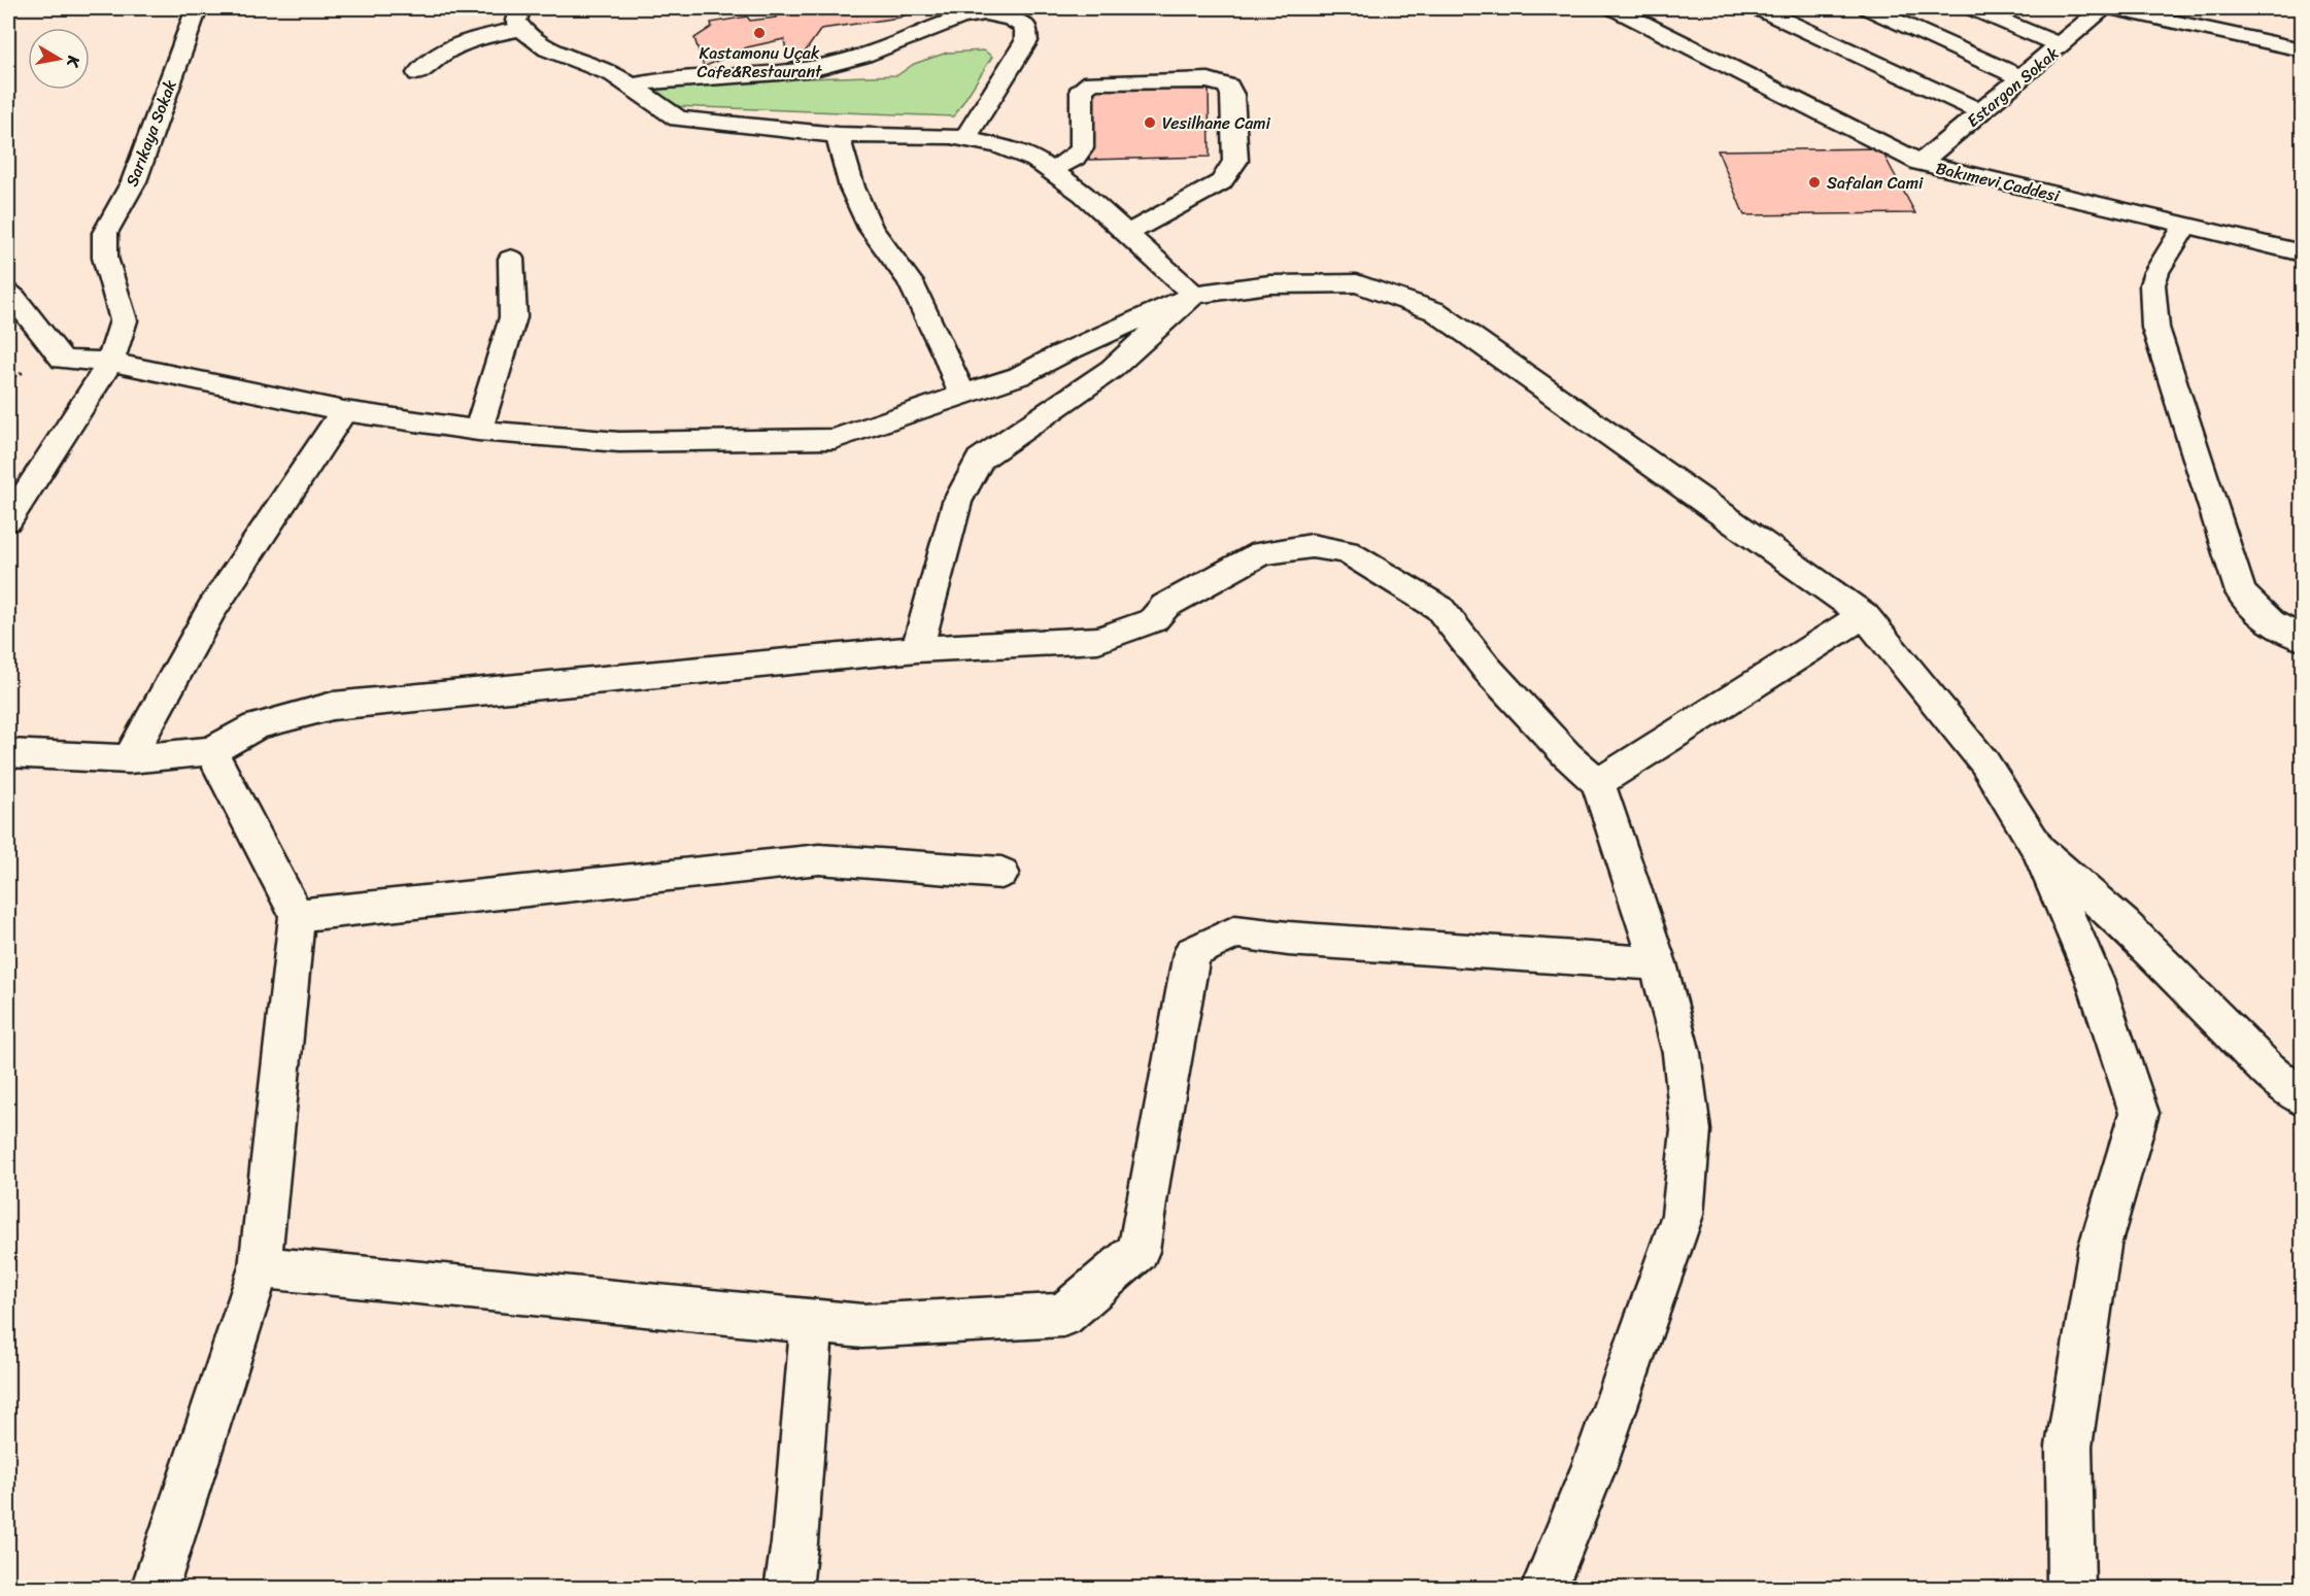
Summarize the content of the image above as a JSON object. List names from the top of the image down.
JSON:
{
  "streets": {
    "street": ["Estargon Sokak", "Sarıkaya Sokak", "Bakımevi Caddesi"]
  },
  "crossings": [
    ["Estargon Sokak", "Bakımevi Caddesi"]
  ],
  "places": ["Kastamonu Uçak Cafe&Restaurant", "Vesilhane Cami", "Safalan Cami"],
  "north": "right"
}
